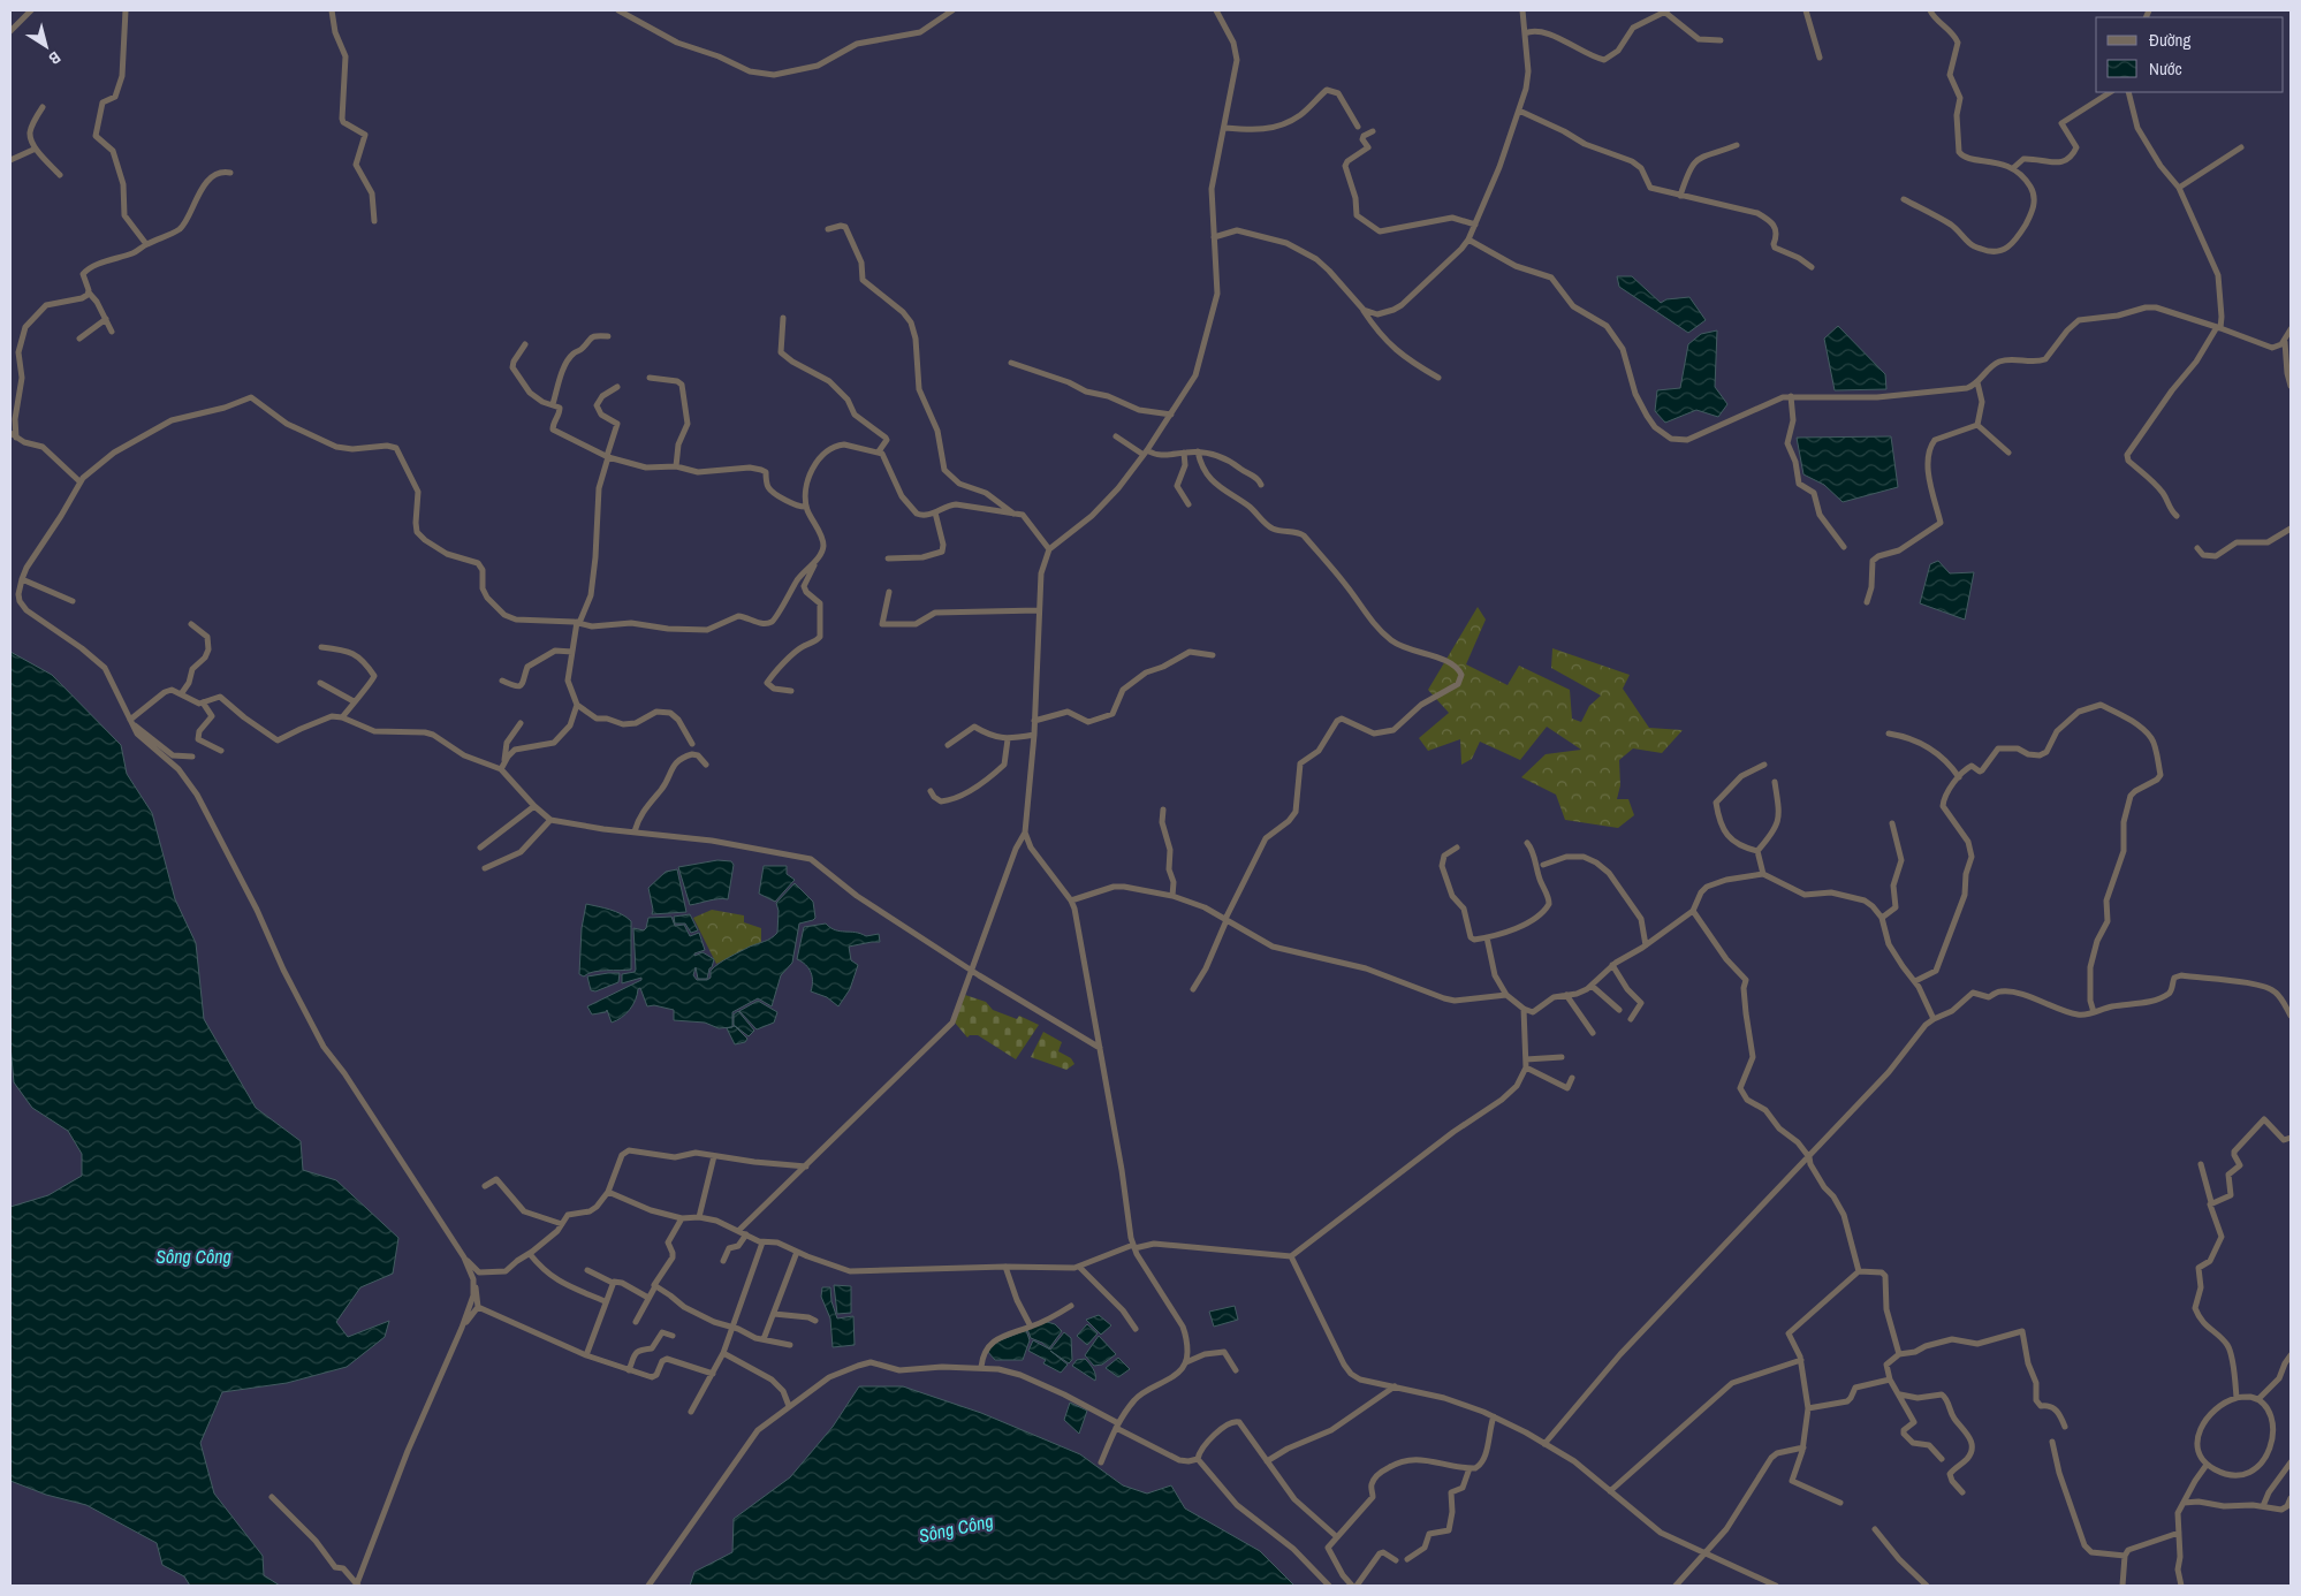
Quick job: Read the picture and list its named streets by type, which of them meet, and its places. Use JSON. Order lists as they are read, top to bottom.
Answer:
{
  "water": ["Sông Công"],
  "legend": ["Đường", "Nước"],
  "north": "bottom right"
}
